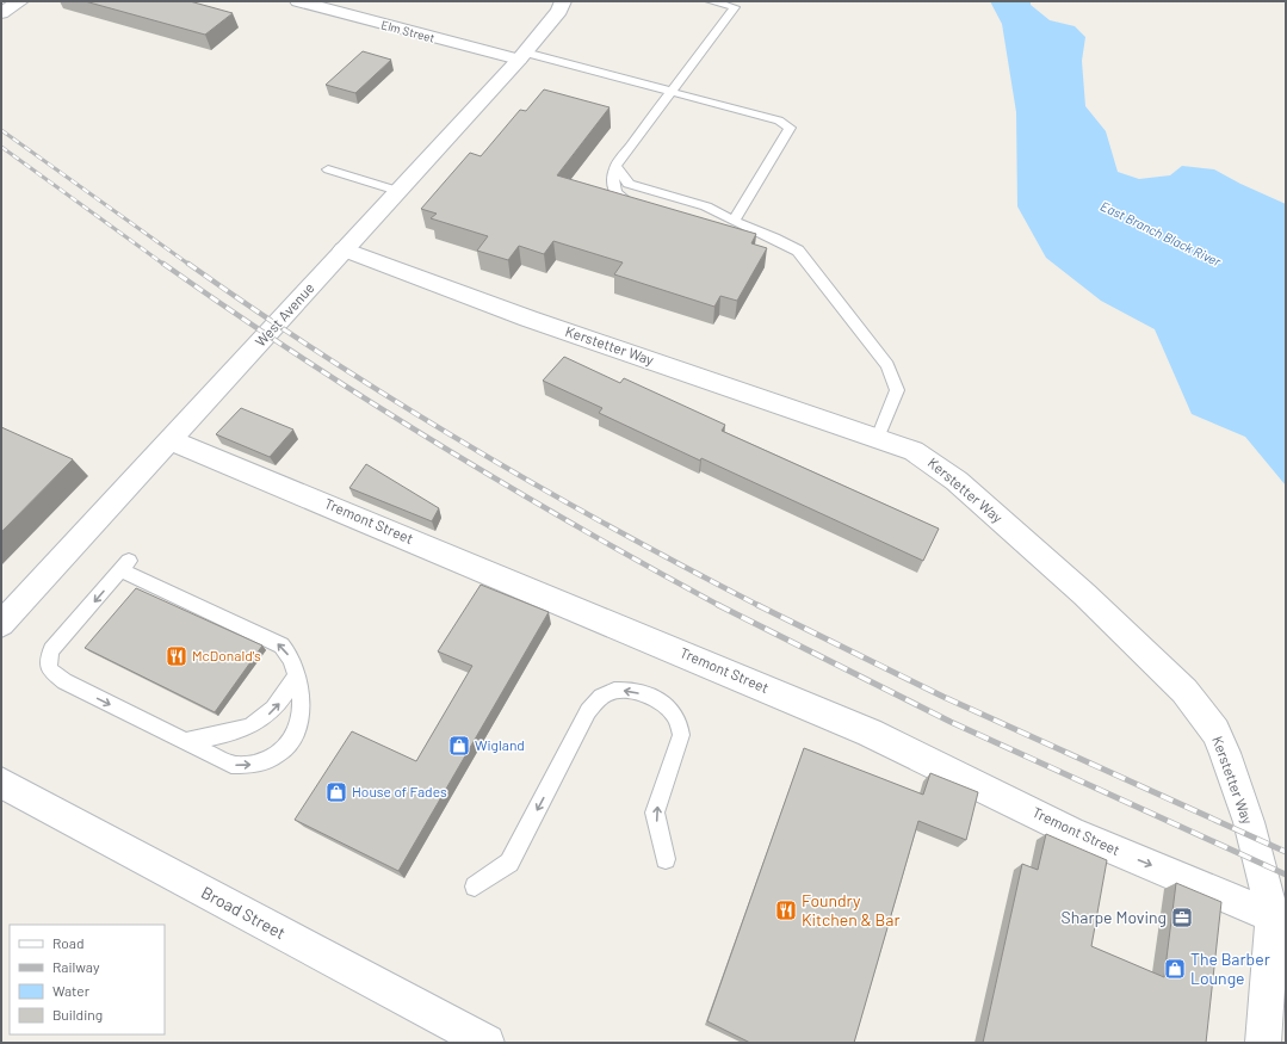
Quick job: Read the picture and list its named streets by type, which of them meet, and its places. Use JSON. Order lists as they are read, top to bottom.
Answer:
{
  "streets": {
    "street": [
      "Elm Street",
      "West Avenue",
      "Kerstetter Way",
      "Tremont Street",
      "Broad Street"
    ]
  },
  "crossings": [
    ["Elm Street", "West Avenue"],
    ["West Avenue", "Kerstetter Way"],
    ["West Avenue", "Tremont Street"],
    ["Kerstetter Way", "Tremont Street"]
  ],
  "one_way": ["Tremont Street"],
  "water": ["East Branch Black River"],
  "places": {
    "restaurant": ["McDonald's", "Foundry Kitchen & Bar"],
    "shop": ["Wigland", "House of Fades", "The Barber Lounge"],
    "office": ["Sharpe Moving"]
  },
  "legend": [
    "Road",
    "Railway",
    "Water",
    "Building"
  ]
}
